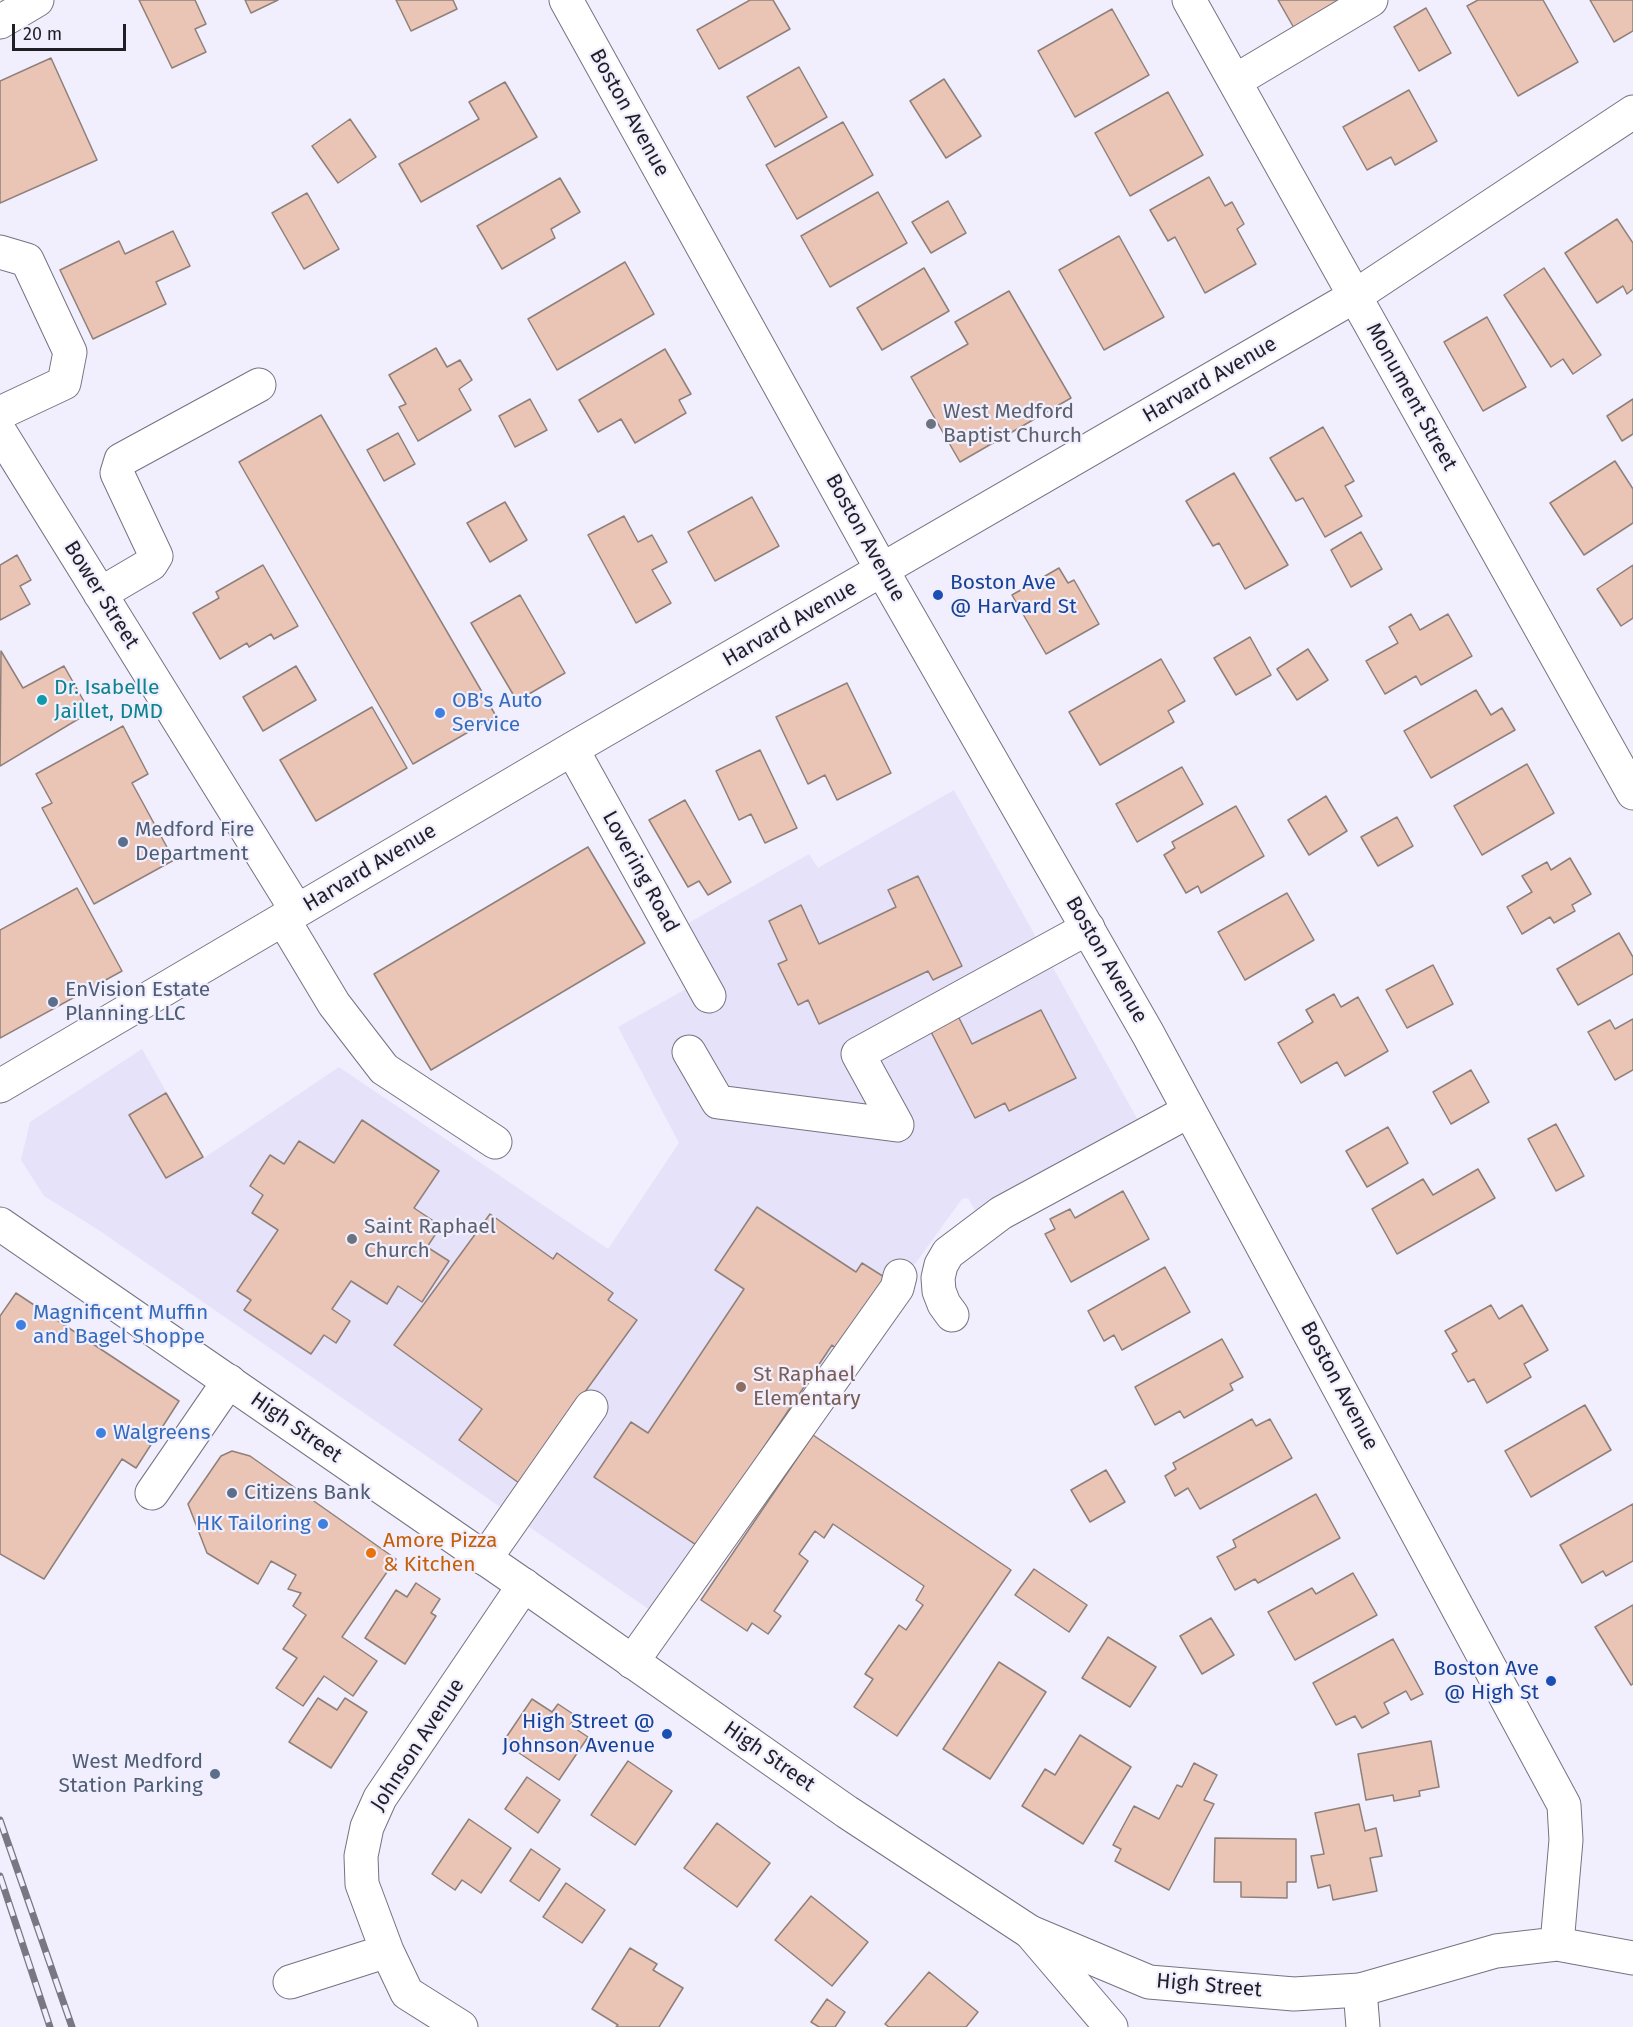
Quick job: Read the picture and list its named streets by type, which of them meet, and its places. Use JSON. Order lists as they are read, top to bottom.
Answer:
{
  "streets": {
    "street": [
      "Boston Avenue",
      "Harvard Avenue",
      "Monument Street",
      "Bower Street",
      "Lovering Road",
      "High Street",
      "Johnson Avenue"
    ]
  },
  "crossings": [
    ["Boston Avenue", "Harvard Avenue"],
    ["Boston Avenue", "High Street"],
    ["Harvard Avenue", "Monument Street"],
    ["Harvard Avenue", "Bower Street"],
    ["Harvard Avenue", "Lovering Road"],
    ["High Street", "Johnson Avenue"]
  ],
  "places": [
    "West Medford Baptist Church",
    "Boston Ave @ Harvard St",
    "Dr. Isabelle Jaillet, DMD",
    "OB's Auto Service",
    "Medford Fire Department",
    "EnVision Estate Planning LLC",
    "Saint Raphael Church",
    "Magnificent Muffin and Bagel Shoppe",
    "St Raphael Elementary",
    "Walgreens",
    "Citizens Bank",
    "HK Tailoring",
    "Amore Pizza & Kitchen",
    "Boston Ave @ High St",
    "High Street @ Johnson Avenue",
    "West Medford Station Parking"
  ],
  "scale_bar": "20 m"
}
